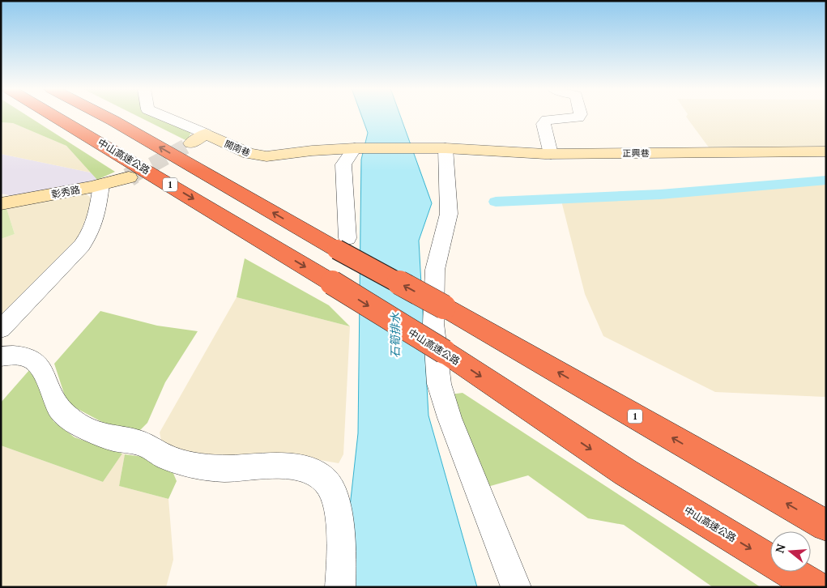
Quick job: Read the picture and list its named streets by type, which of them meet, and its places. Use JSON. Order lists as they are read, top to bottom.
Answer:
{
  "streets": {
    "highway": ["中山高速公路", "1"],
    "street": ["開南巷", "正興巷", "彰秀路"]
  },
  "crossings": [
    ["開南巷", "正興巷"]
  ],
  "water": ["石筍排水"],
  "north": "left"
}
